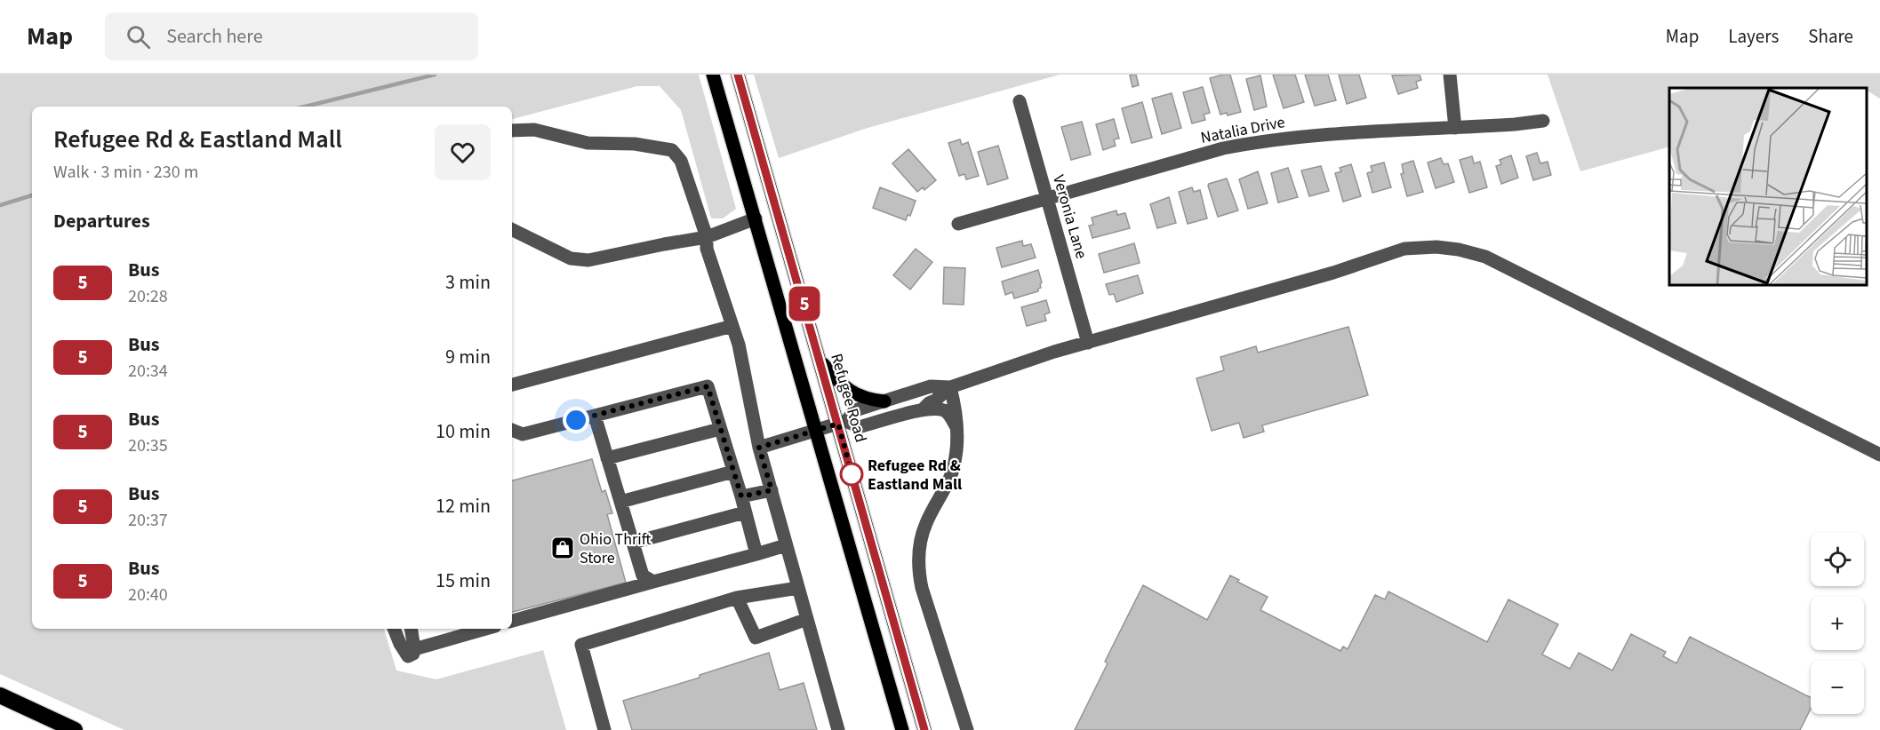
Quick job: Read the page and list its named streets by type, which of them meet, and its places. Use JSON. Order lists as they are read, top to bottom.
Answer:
{
  "streets": {
    "main road": ["Refugee Road"],
    "street": ["Natalia Drive", "Veronia Lane"]
  },
  "crossings": [
    ["Natalia Drive", "Veronia Lane"]
  ],
  "places": {
    "other": ["Refugee Rd & Eastland Mall"],
    "shop": ["Ohio Thrift Store"]
  },
  "lines": ["bus line 5"],
  "page": {
    "header": "Map",
    "search": "Search here",
    "nav": ["Map", "Layers", "Share"],
    "on_map": "5",
    "heading": [
      ["Refugee Rd & Eastland Mall", "Walk · 3 min · 230 m"],
      "Departures"
    ],
    "list": [
      {
        "mark": "5",
        "name": "Bus",
        "note": "20:28",
        "value": "3 min"
      },
      {
        "mark": "5",
        "name": "Bus",
        "note": "20:34",
        "value": "9 min"
      },
      {
        "mark": "5",
        "name": "Bus",
        "note": "20:35",
        "value": "10 min"
      },
      {
        "mark": "5",
        "name": "Bus",
        "note": "20:37",
        "value": "12 min"
      },
      {
        "mark": "5",
        "name": "Bus",
        "note": "20:40",
        "value": "15 min"
      }
    ],
    "map_buttons": ["+", "−"]
  }
}
